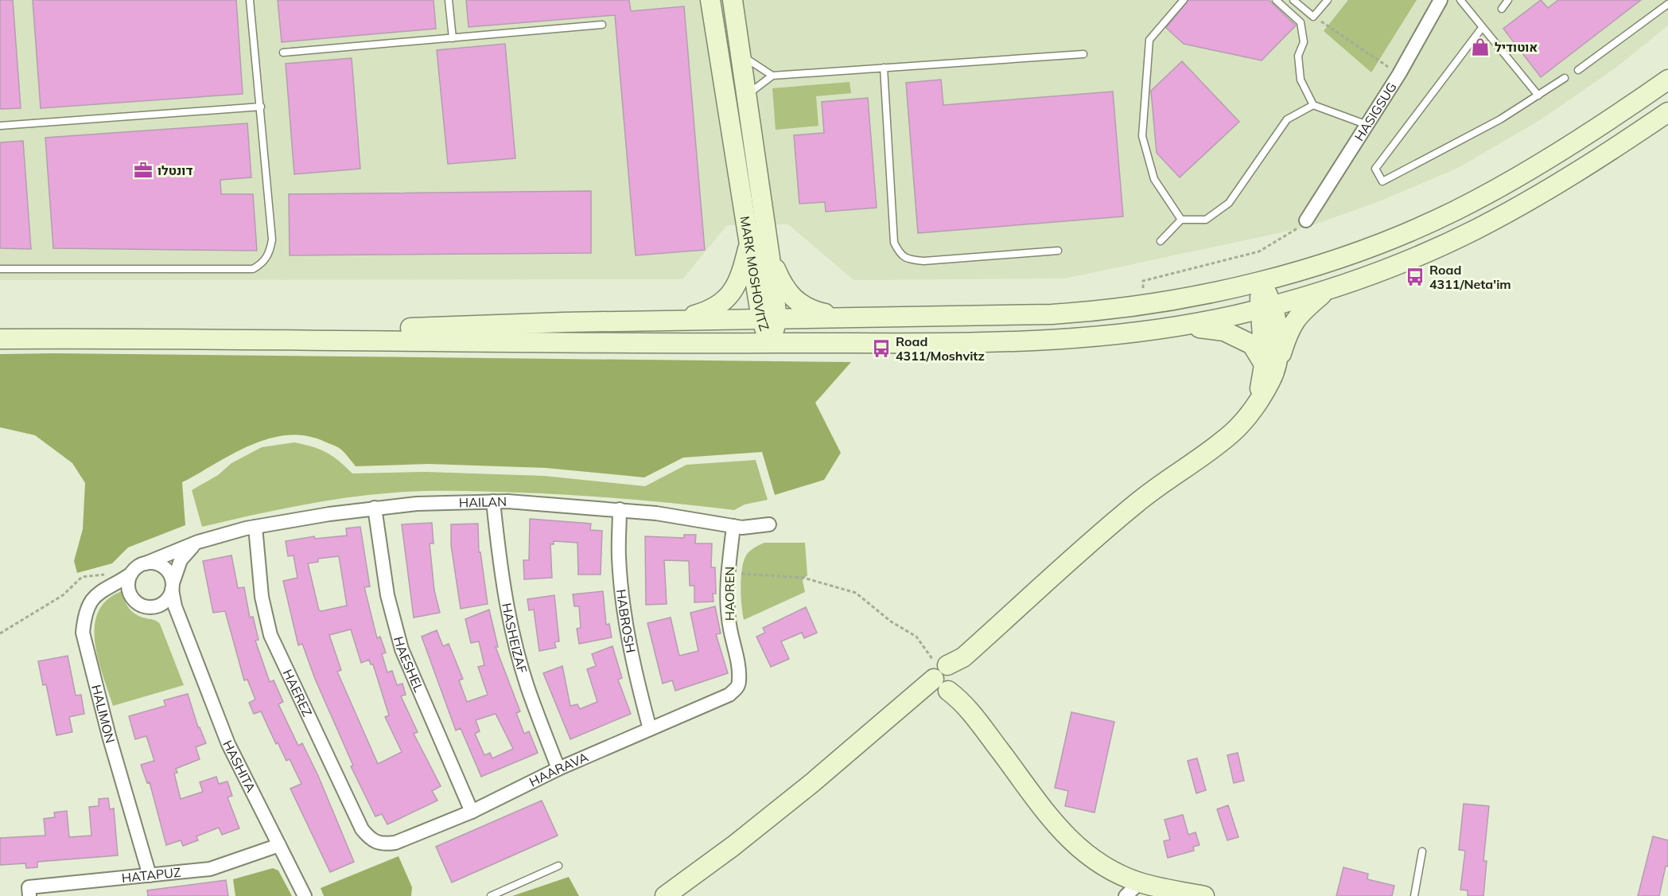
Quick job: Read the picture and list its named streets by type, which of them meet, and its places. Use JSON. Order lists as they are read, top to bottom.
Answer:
{
  "streets": {
    "main road": ["MARK MOSHOVITZ"],
    "street": [
      "HASIGSUG",
      "HAILAN",
      "HAOREN",
      "HABROSH",
      "HASHEIZAF",
      "HAESHEL",
      "HAEREZ",
      "HALIMON",
      "HASHITA",
      "HAARAVA",
      "HATAPUZ"
    ]
  },
  "crossings": [
    ["HAILAN", "HAOREN"],
    ["HAILAN", "HABROSH"],
    ["HAILAN", "HASHEIZAF"],
    ["HAILAN", "HAESHEL"],
    ["HAILAN", "HAEREZ"],
    ["HAILAN", "HALIMON"],
    ["HAILAN", "HASHITA"],
    ["HAOREN", "HAARAVA"],
    ["HABROSH", "HAARAVA"],
    ["HASHEIZAF", "HAARAVA"],
    ["HAESHEL", "HAARAVA"],
    ["HAEREZ", "HAARAVA"],
    ["HALIMON", "HASHITA"],
    ["HALIMON", "HATAPUZ"],
    ["HASHITA", "HATAPUZ"]
  ],
  "places": {
    "shop": ["אוטודיל"],
    "office": ["דונטלו"],
    "bus stop": ["Road 4311/Neta'im", "Road 4311/Moshvitz"]
  }
}
